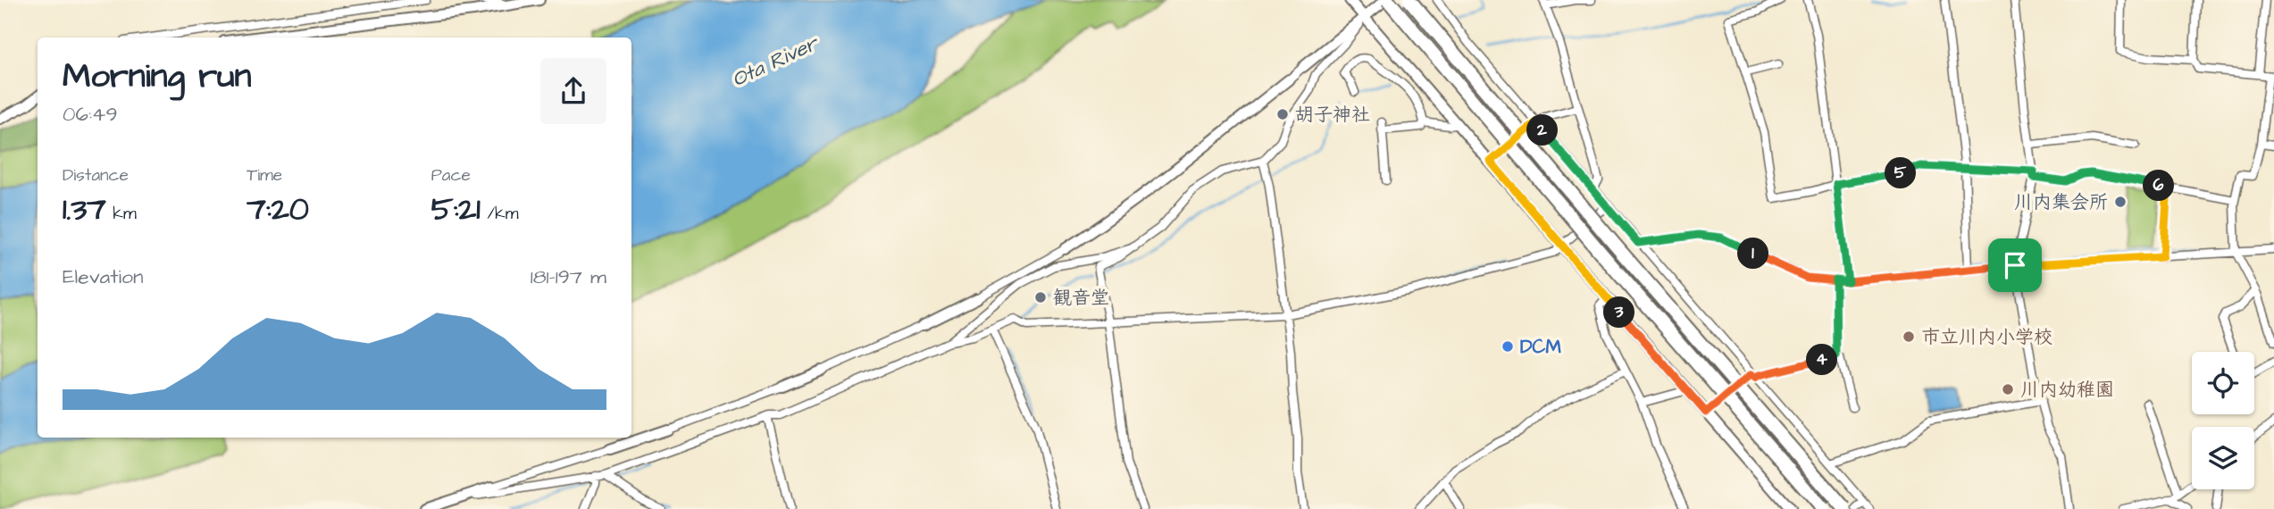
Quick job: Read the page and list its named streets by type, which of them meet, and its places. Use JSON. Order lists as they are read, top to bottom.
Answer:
{
  "water": ["Ota River"],
  "places": [
    "胡子神社",
    "川内集会所",
    "観音堂",
    "市立川内小学校",
    "DCM",
    "川内幼稚園"
  ],
  "page": {
    "heading": ["Morning run", "06:49"],
    "pins": [
      "2",
      "5",
      "6",
      "1",
      "3",
      "4"
    ],
    "stats": [
      ["Distance", "1.37 km"],
      ["Time", "7:20"],
      ["Pace", "5:21 /km"]
    ],
    "chart": ["Elevation", "181–197 m"]
  }
}
